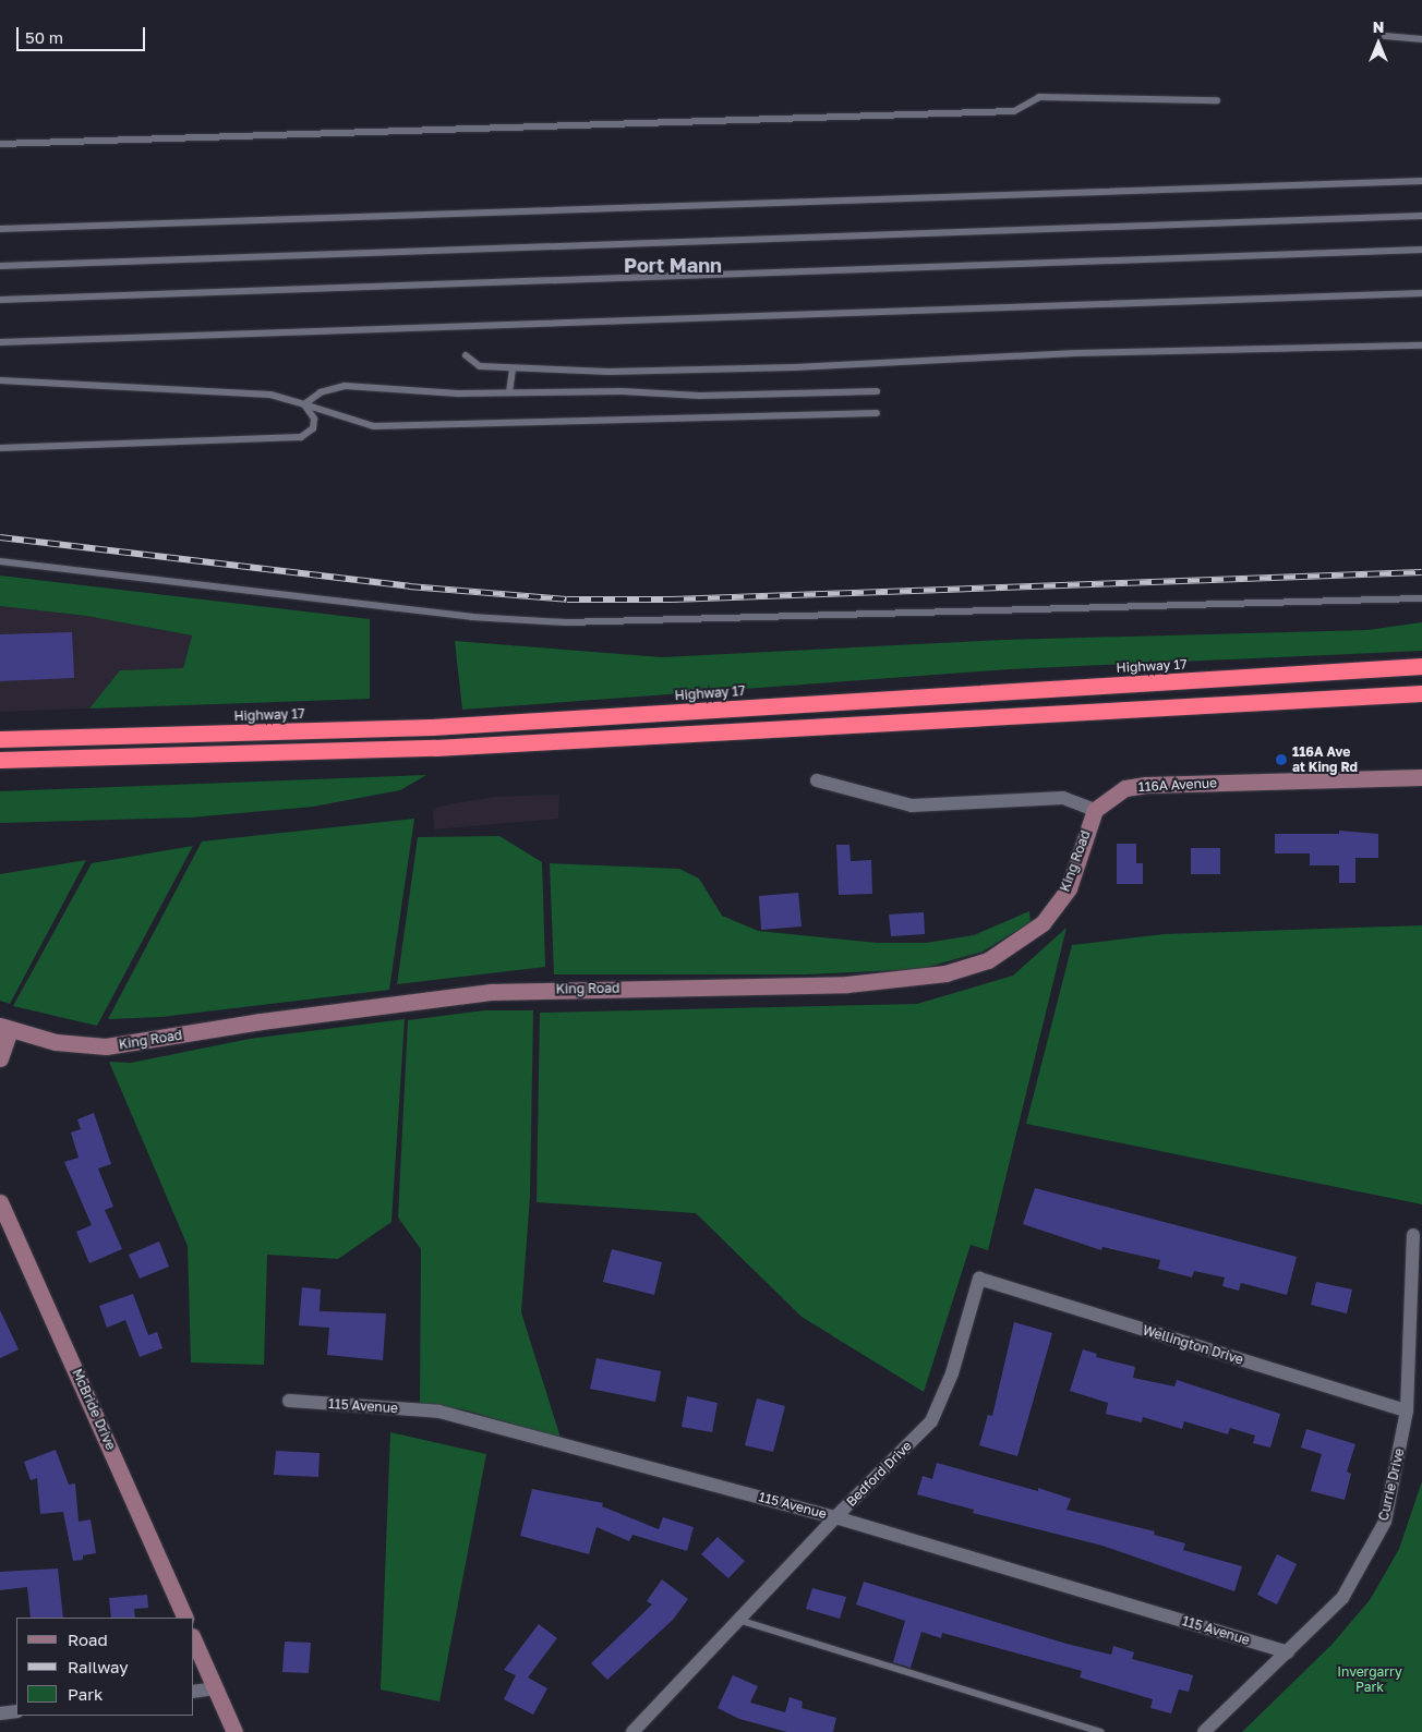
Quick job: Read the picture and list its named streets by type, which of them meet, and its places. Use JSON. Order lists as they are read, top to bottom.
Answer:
{
  "streets": {
    "highway": ["Highway 17"],
    "street": [
      "116A Avenue",
      "King Road",
      "Wellington Drive",
      "115 Avenue",
      "McBride Drive",
      "Bedford Drive",
      "Currie Drive"
    ]
  },
  "crossings": [
    ["116A Avenue", "King Road"],
    ["Wellington Drive", "Bedford Drive"],
    ["Wellington Drive", "Currie Drive"],
    ["115 Avenue", "Bedford Drive"],
    ["115 Avenue", "Currie Drive"]
  ],
  "districts": ["Port Mann"],
  "parks": ["Invergarry Park"],
  "places": ["116A Ave at King Rd"],
  "legend": ["Road", "Railway", "Park"],
  "scale_bar": "50 m",
  "north": "top"
}
